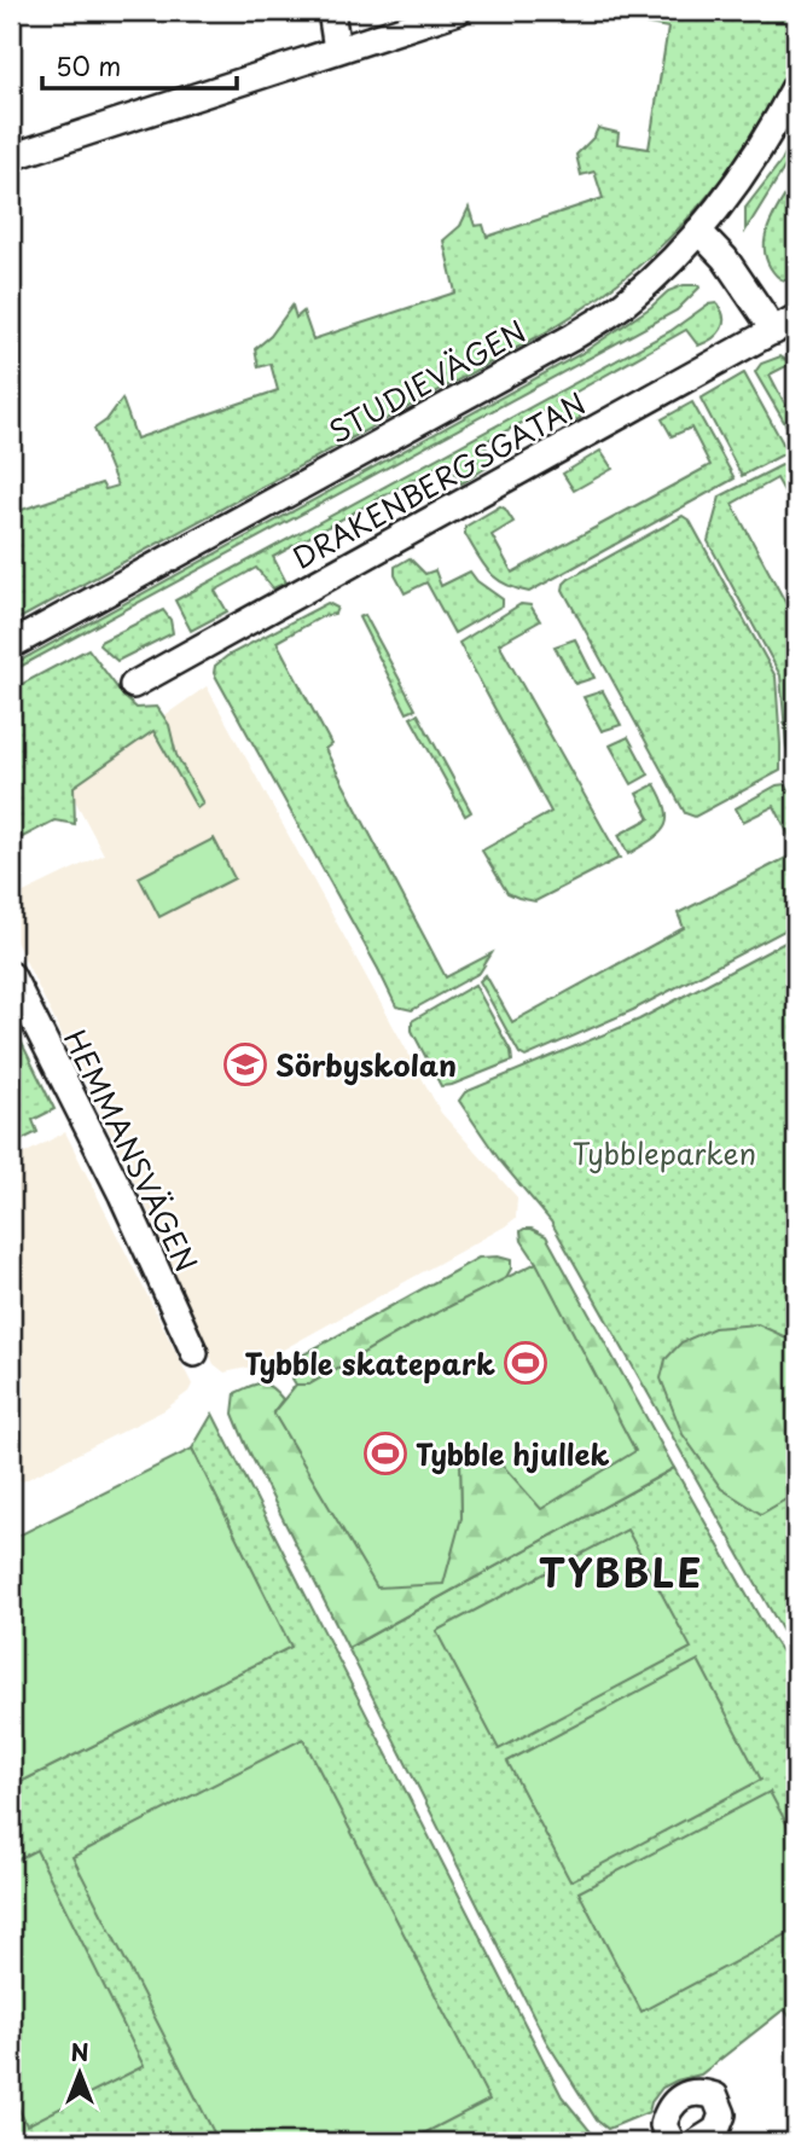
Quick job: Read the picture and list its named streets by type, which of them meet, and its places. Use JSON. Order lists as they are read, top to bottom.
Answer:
{
  "streets": {
    "street": ["STUDIEVÄGEN", "DRAKENBERGSGATAN", "HEMMANSVÄGEN"]
  },
  "crossings": [
    ["STUDIEVÄGEN", "DRAKENBERGSGATAN"]
  ],
  "districts": ["TYBBLE"],
  "parks": ["Tybbleparken"],
  "places": {
    "school or university": ["Sörbyskolan"],
    "sports": ["Tybble skatepark", "Tybble hjullek"]
  },
  "scale_bar": "50 m",
  "north": "top"
}
